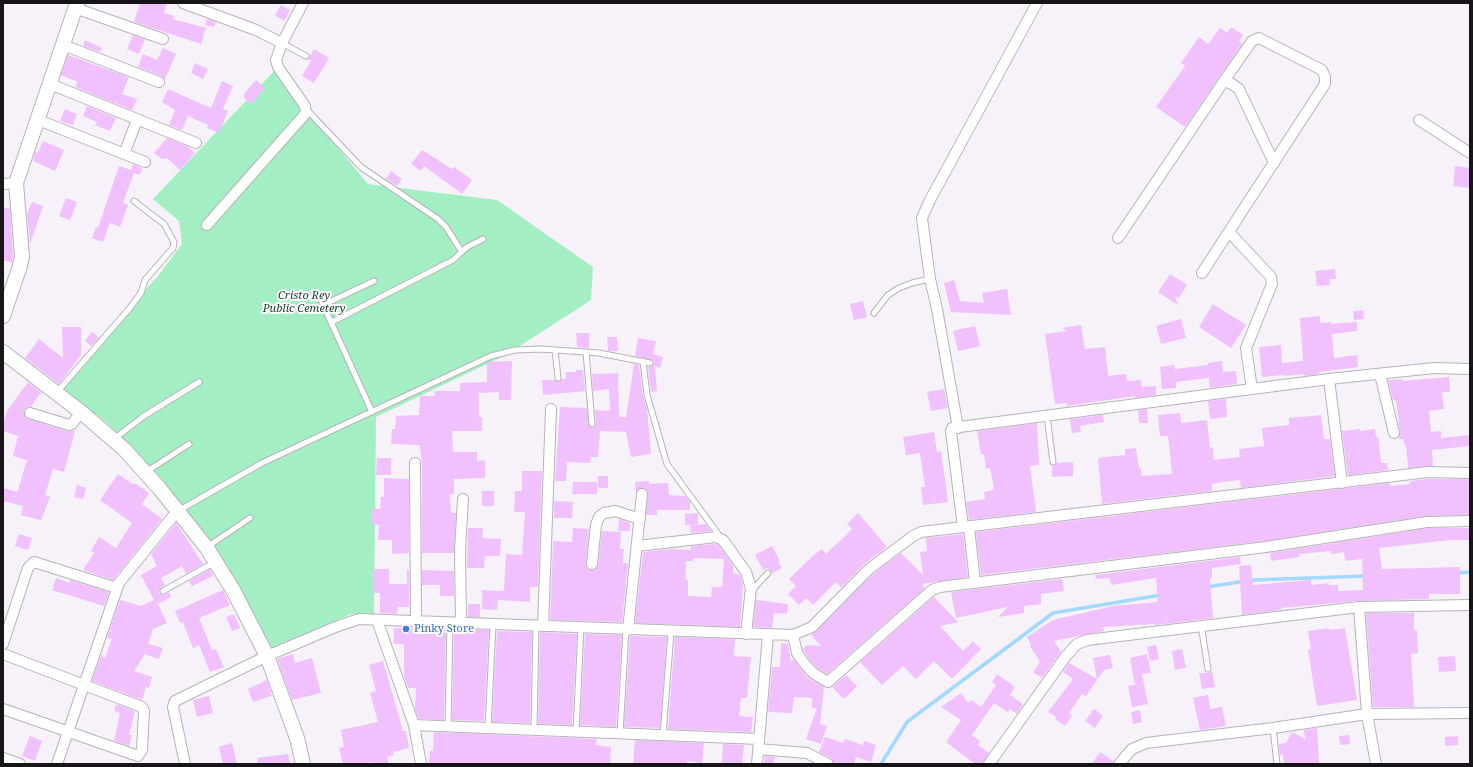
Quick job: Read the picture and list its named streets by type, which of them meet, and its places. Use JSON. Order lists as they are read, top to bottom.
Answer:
{
  "parks": ["Cristo Rey Public Cemetery"],
  "places": ["Pinky Store"]
}
